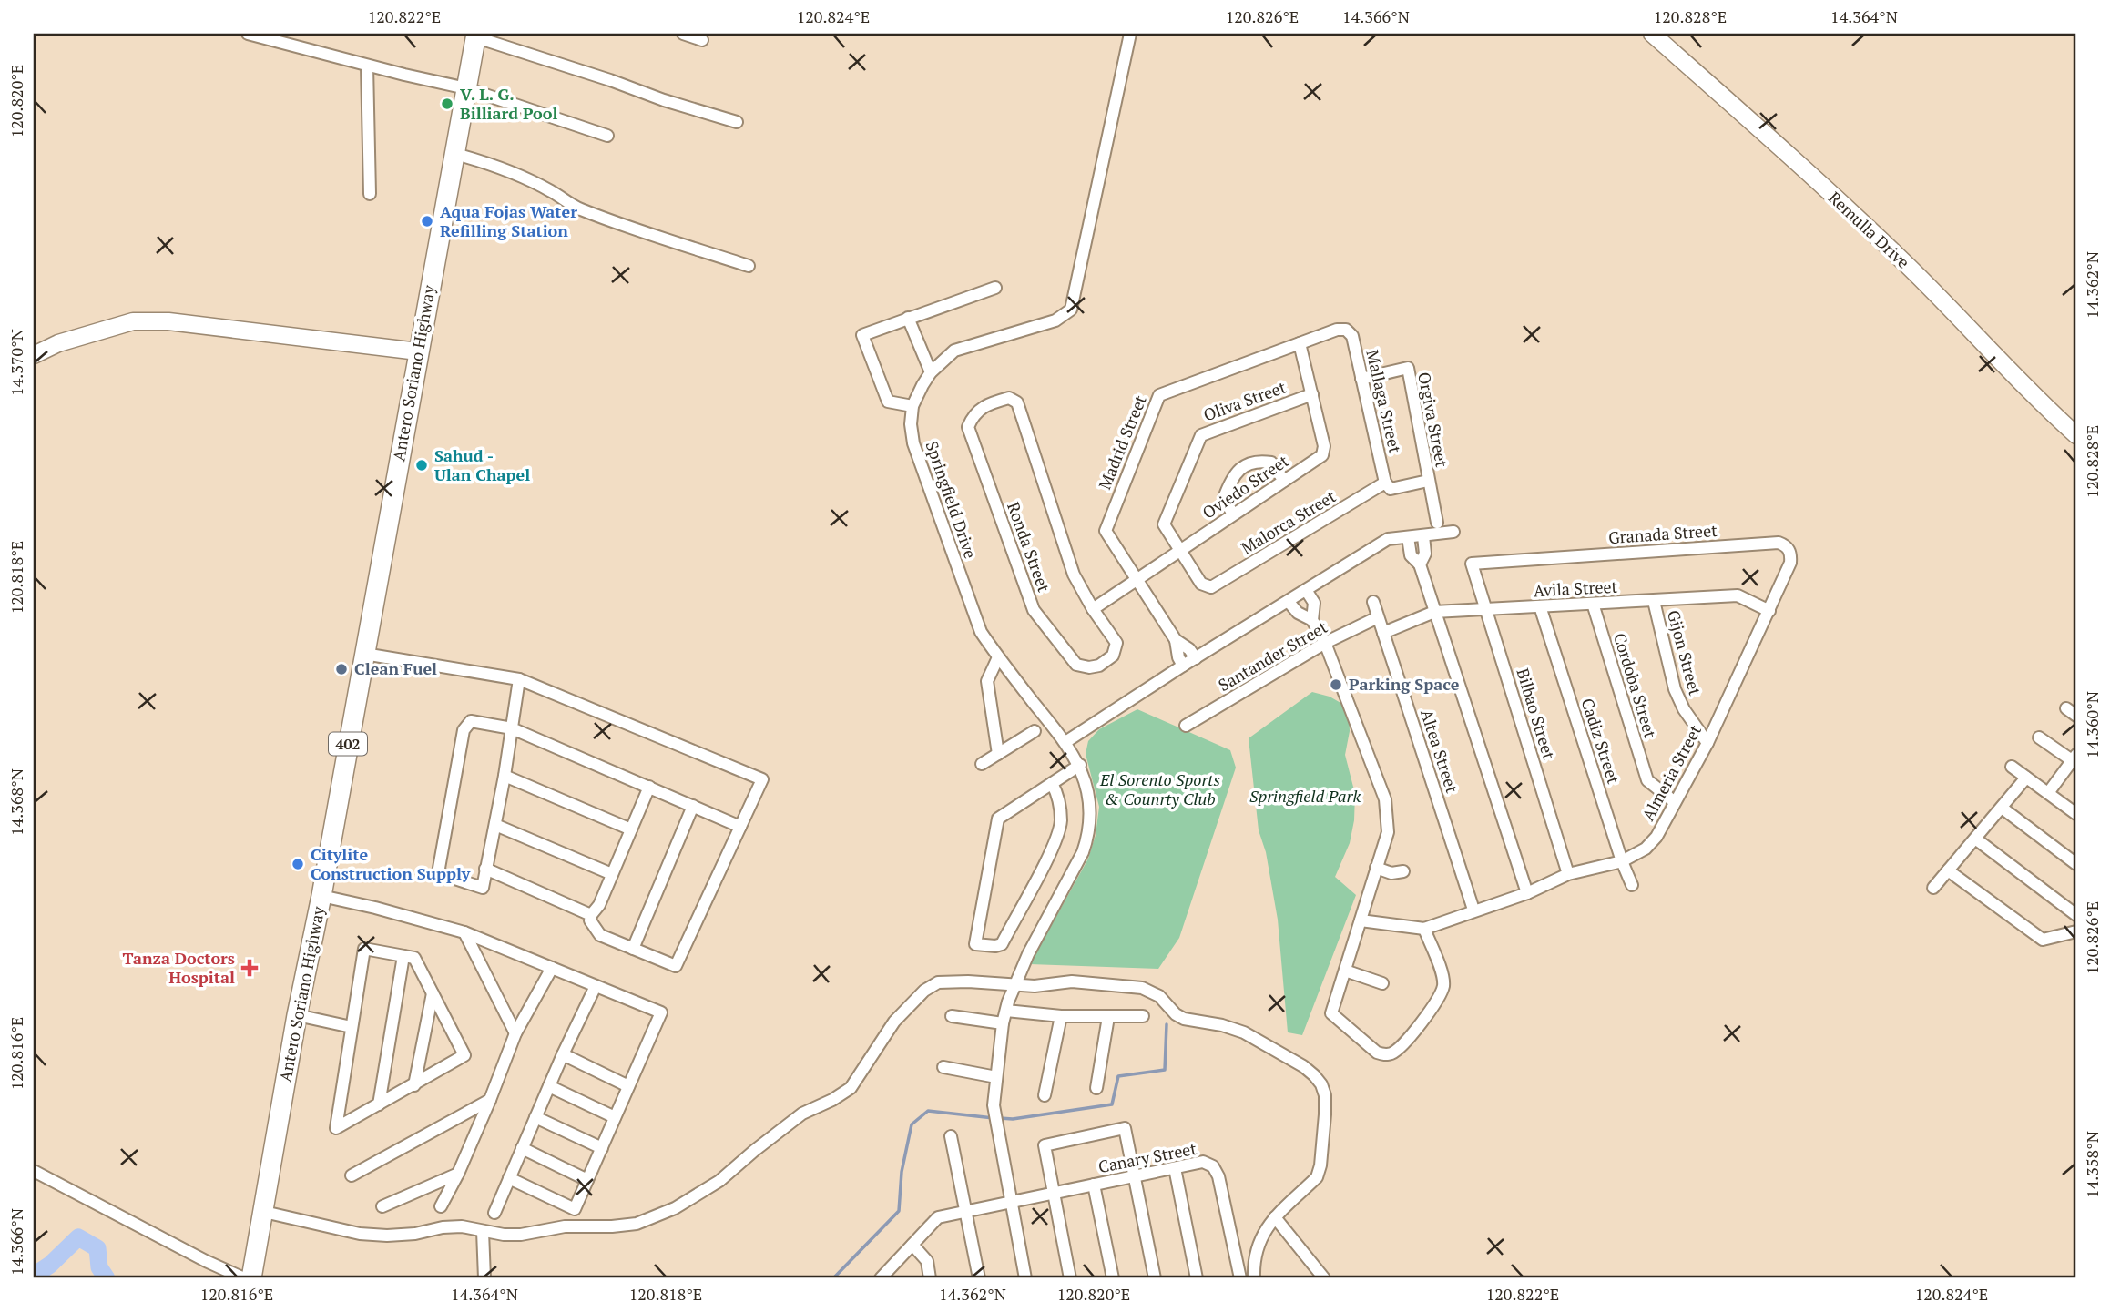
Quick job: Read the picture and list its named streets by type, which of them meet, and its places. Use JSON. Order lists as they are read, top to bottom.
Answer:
{
  "streets": {
    "main road": ["Remulla Drive", "Antero Soriano Highway", "402"],
    "street": [
      "Oliva Street",
      "Mallaga Street",
      "Orgiva Street",
      "Madrid Street",
      "Oviedo Street",
      "Springfield Drive",
      "Malorca Street",
      "Granada Street",
      "Ronda Street",
      "Avila Street",
      "Gijon Street",
      "Santander Street",
      "Cordoba Street",
      "Bilbao Street",
      "Cadiz Street",
      "Altea Street",
      "Almeria Street",
      "Canary Street"
    ]
  },
  "crossings": [
    ["Oliva Street", "Oviedo Street"],
    ["Oliva Street", "Malorca Street"],
    ["Mallaga Street", "Orgiva Street"],
    ["Mallaga Street", "Madrid Street"],
    ["Mallaga Street", "Malorca Street"],
    ["Madrid Street", "Oviedo Street"],
    ["Oviedo Street", "Malorca Street"],
    ["Oviedo Street", "Ronda Street"],
    ["Springfield Drive", "Canary Street"],
    ["Granada Street", "Avila Street"],
    ["Granada Street", "Bilbao Street"],
    ["Granada Street", "Almeria Street"],
    ["Avila Street", "Gijon Street"],
    ["Avila Street", "Cordoba Street"],
    ["Avila Street", "Bilbao Street"],
    ["Avila Street", "Cadiz Street"],
    ["Avila Street", "Altea Street"],
    ["Avila Street", "Almeria Street"],
    ["Gijon Street", "Almeria Street"],
    ["Santander Street", "Altea Street"],
    ["Cordoba Street", "Almeria Street"],
    ["Bilbao Street", "Almeria Street"],
    ["Cadiz Street", "Almeria Street"],
    ["Altea Street", "Almeria Street"]
  ],
  "parks": ["El Sorento Sports & Counrty Club", "Springfield Park"],
  "places": {
    "other": [
      "V. L. G. Billiard Pool",
      "Aqua Fojas Water Refilling Station",
      "Sahud - Ulan Chapel",
      "Clean Fuel",
      "Parking Space",
      "Citylite Construction Supply"
    ],
    "health": ["Tanza Doctors Hospital"]
  },
  "coordinates": [
    "120.822°E",
    "120.824°E",
    "120.826°E",
    "14.366°N",
    "120.828°E",
    "14.364°N",
    "120.820°E",
    "14.362°N",
    "14.370°N",
    "120.818°E",
    "14.360°N",
    "14.368°N",
    "120.816°E",
    "14.358°N"
  ]
}
